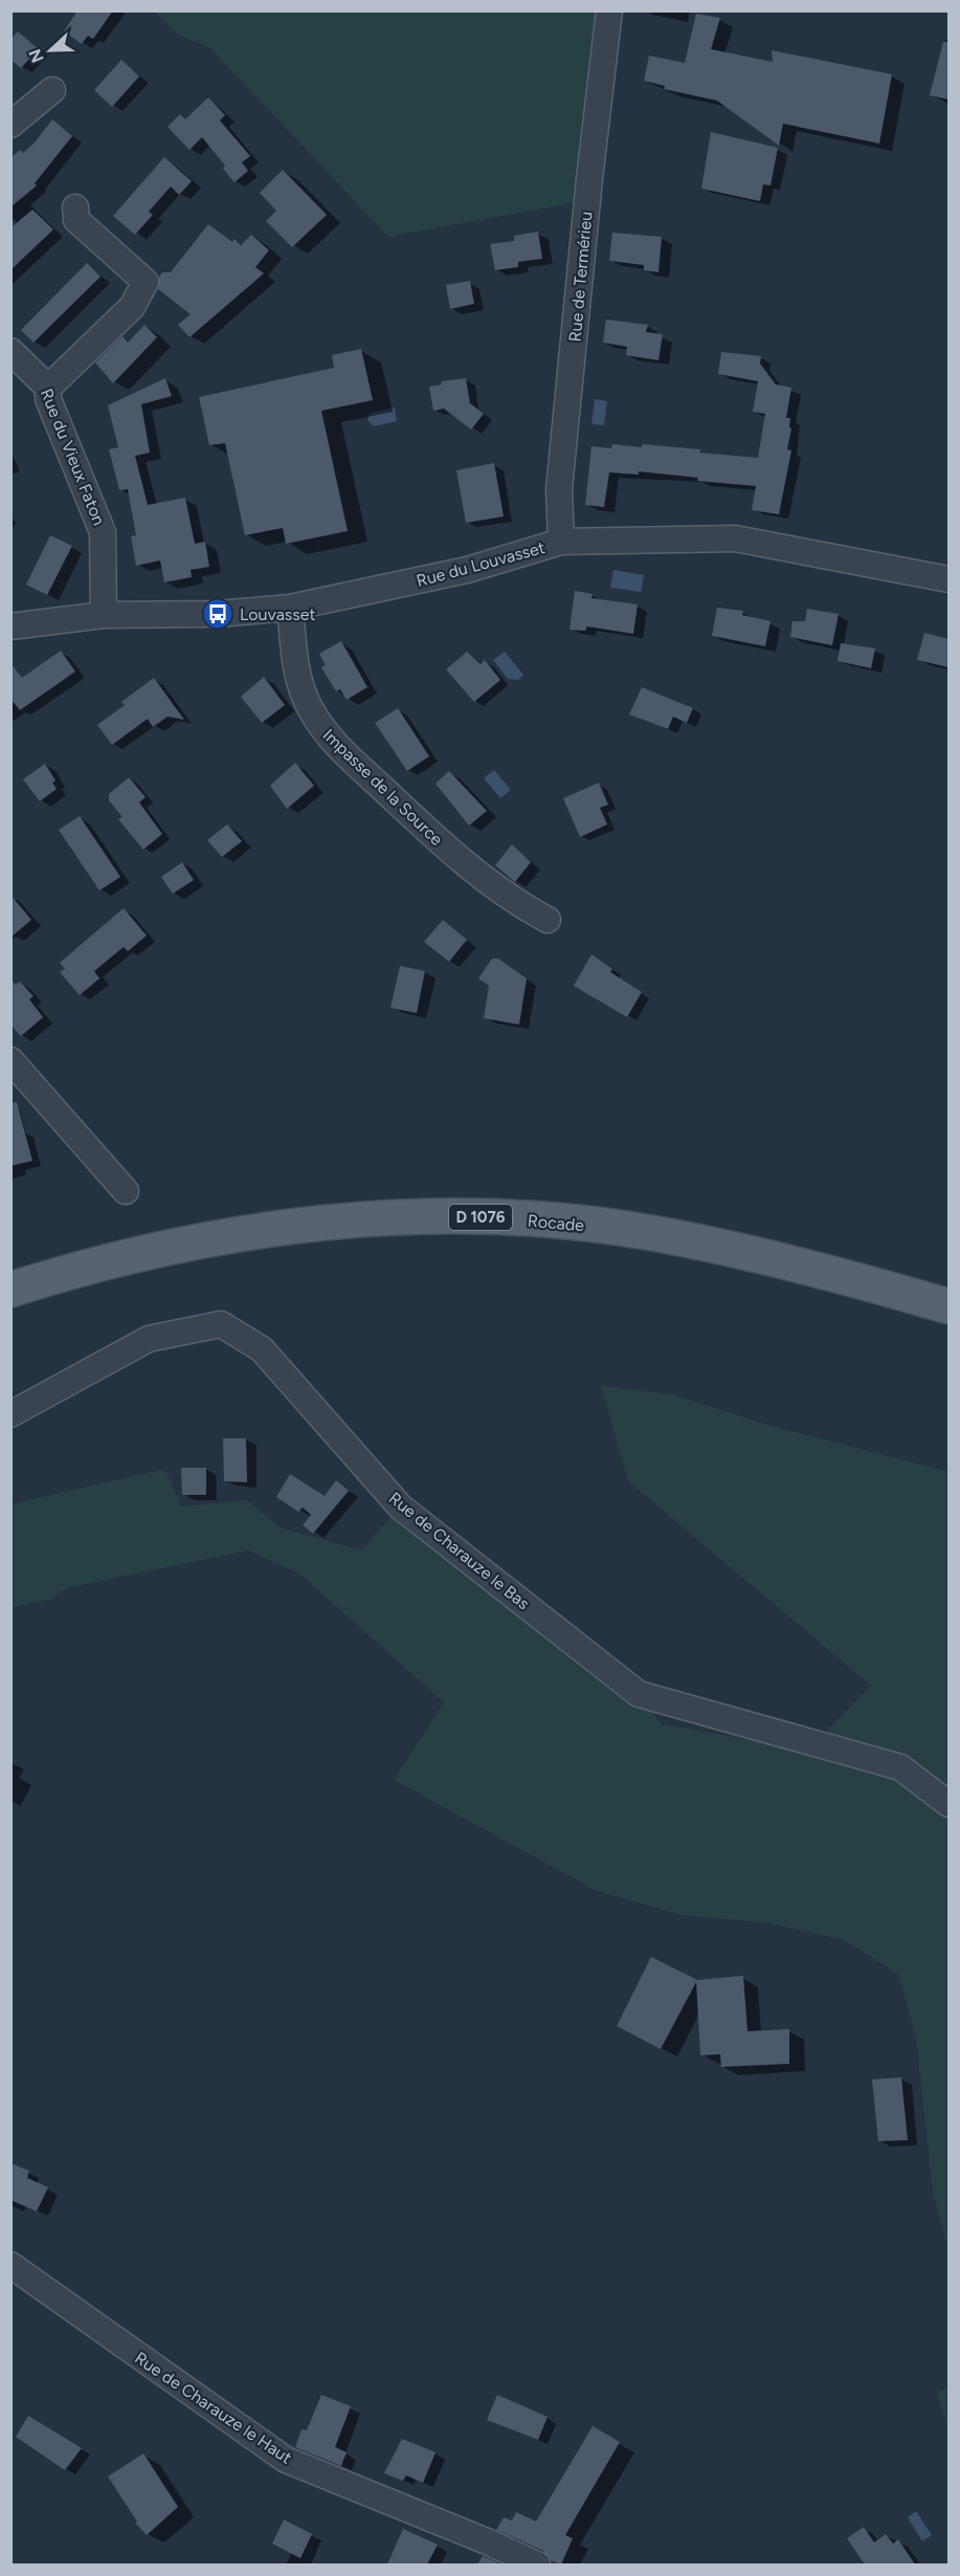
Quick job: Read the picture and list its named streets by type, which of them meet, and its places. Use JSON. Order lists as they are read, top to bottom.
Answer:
{
  "streets": {
    "main road": ["D 1076", "Rocade"],
    "street": [
      "Rue de Termérieu",
      "Rue du Vieux Faton",
      "Rue du Louvasset",
      "Impasse de la Source",
      "Rue de Charauze le Bas",
      "Rue de Charauze le Haut"
    ]
  },
  "crossings": [
    ["Rue de Termérieu", "Rue du Louvasset"],
    ["Rue du Vieux Faton", "Rue du Louvasset"],
    ["Rue du Louvasset", "Impasse de la Source"]
  ],
  "places": {
    "bus stop": ["Louvasset"]
  },
  "north": "left"
}
